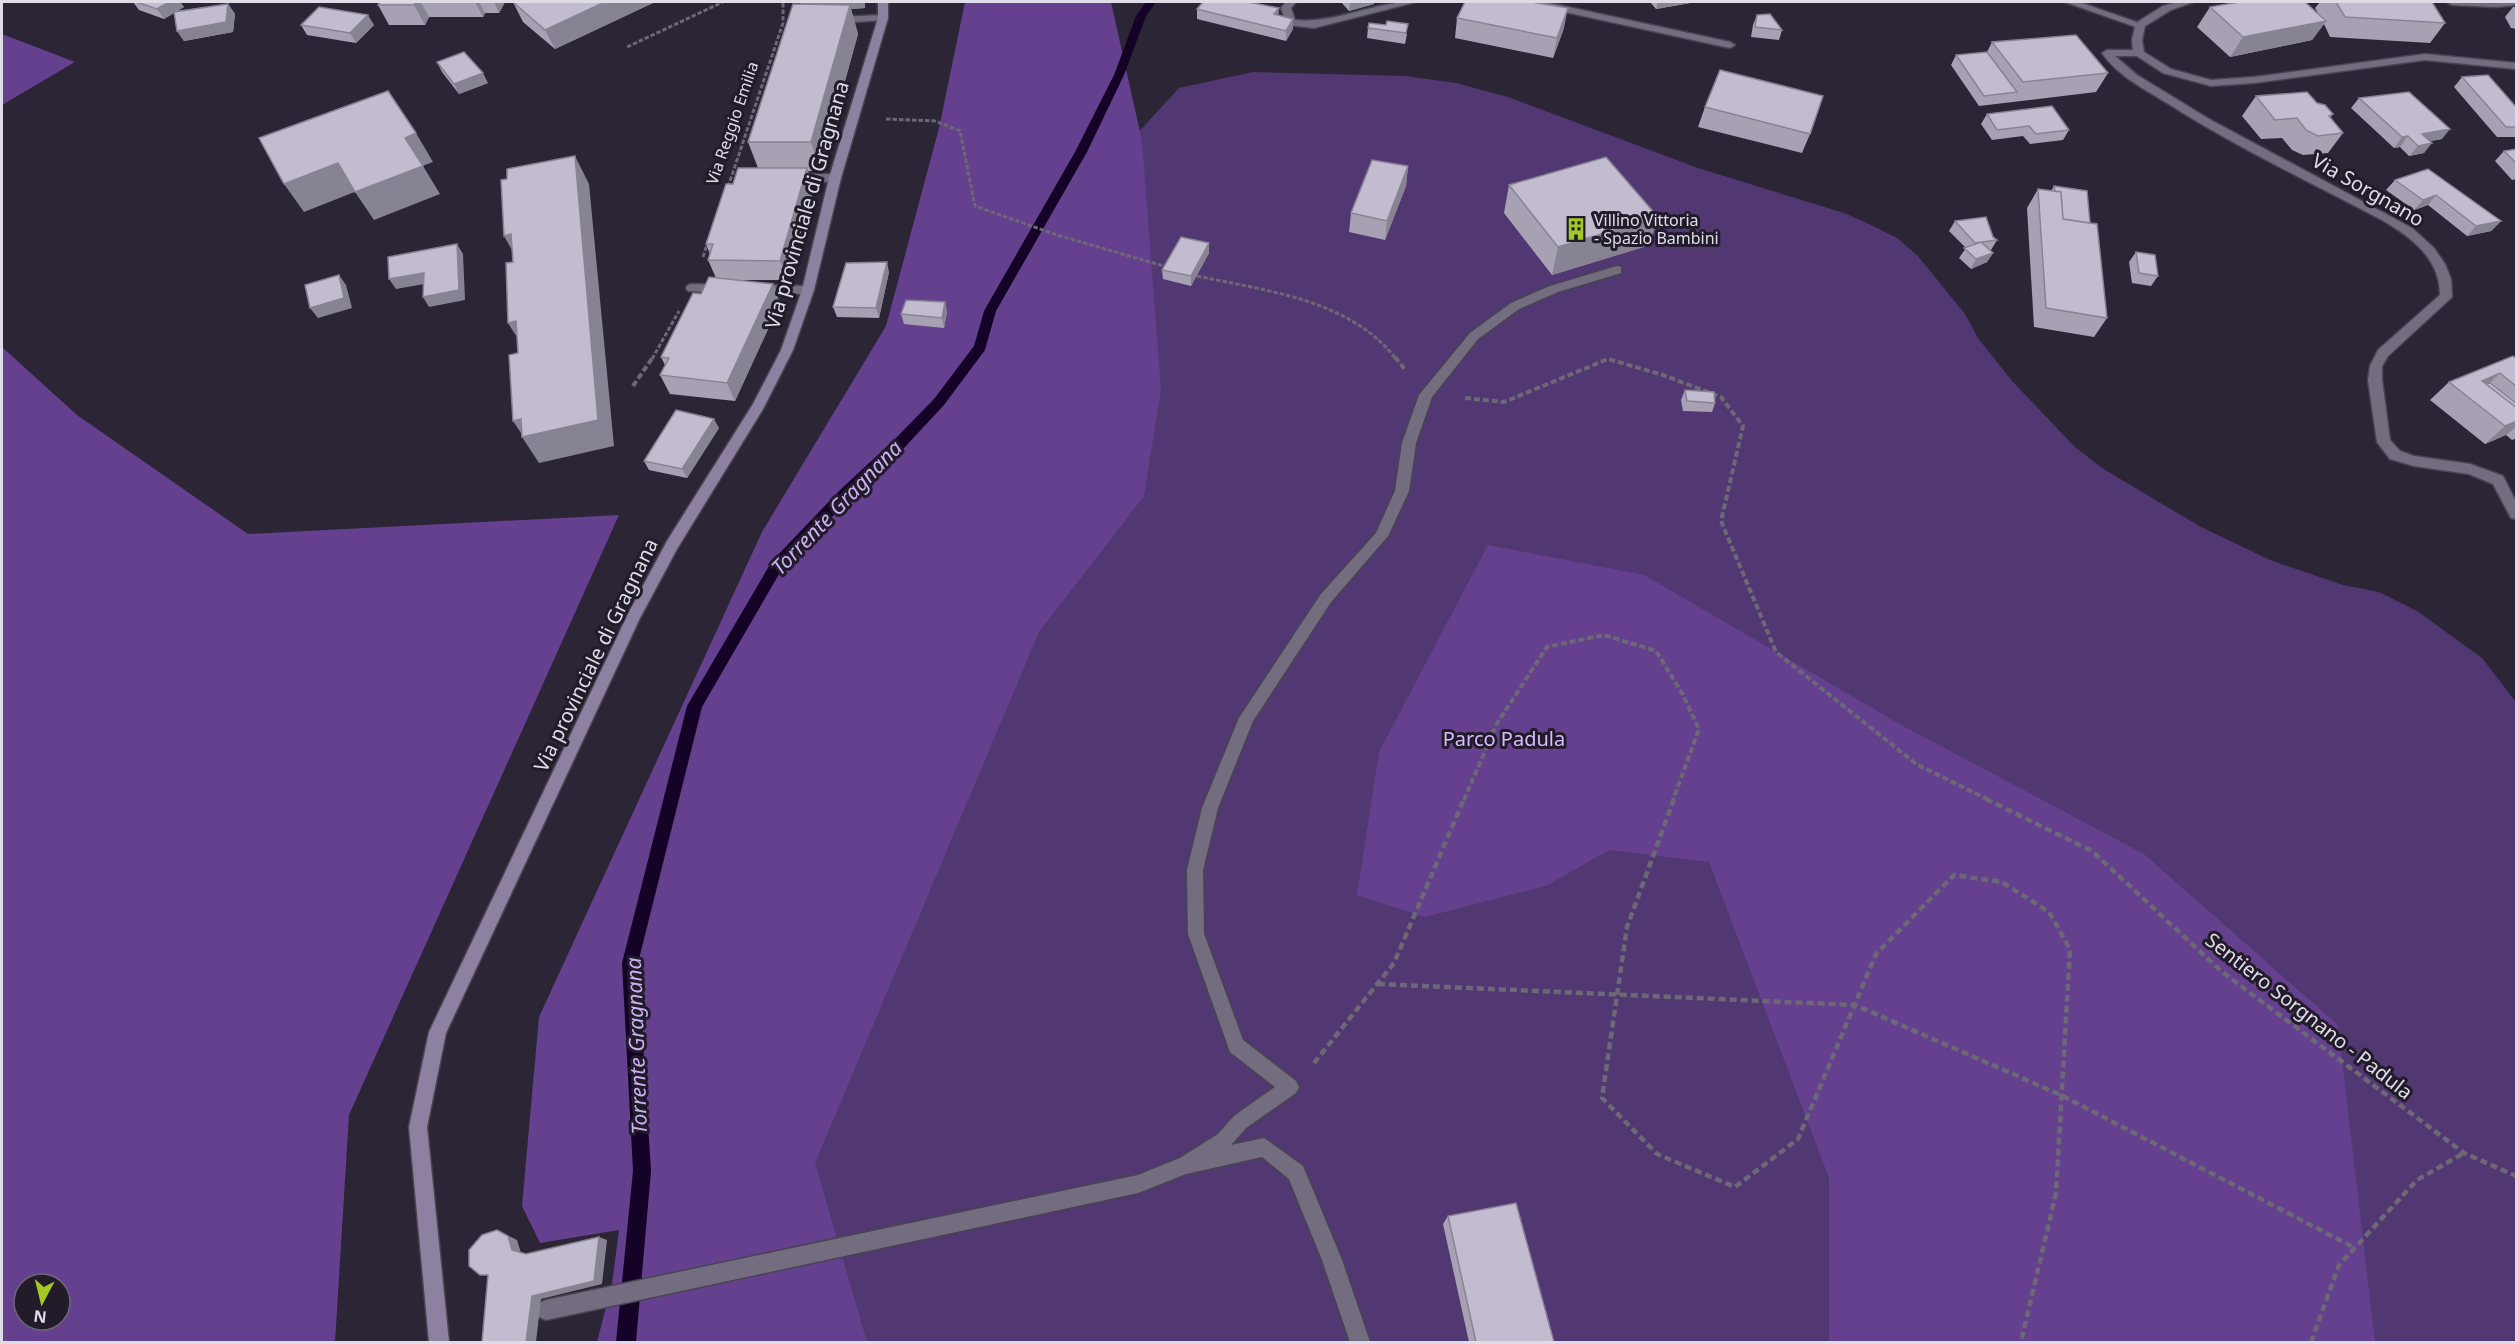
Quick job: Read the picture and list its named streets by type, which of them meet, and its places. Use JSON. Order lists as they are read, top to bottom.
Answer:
{
  "streets": {
    "main road": ["Via provinciale di Gragnana"],
    "street": ["Via Sorgnano"],
    "path": ["Via Reggio Emilia", "Sentiero Sorgnano - Padula"]
  },
  "water": ["Torrente Gragnana"],
  "parks": ["Parco Padula"],
  "places": {
    "building": ["Villino Vittoria - Spazio Bambini"]
  },
  "north": "bottom"
}
